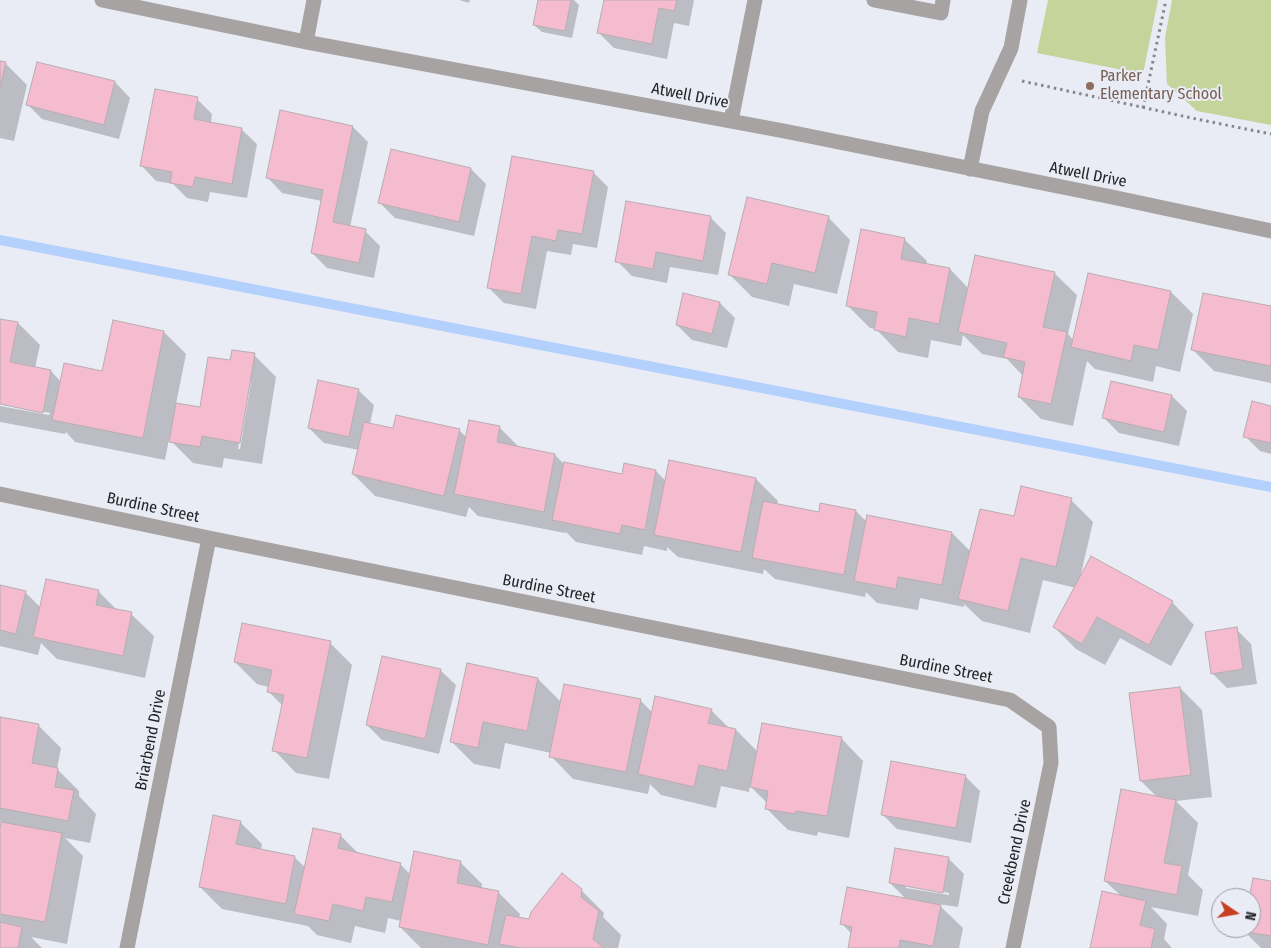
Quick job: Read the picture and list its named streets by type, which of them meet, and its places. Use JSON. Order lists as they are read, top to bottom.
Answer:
{
  "streets": {
    "street": [
      "Atwell Drive",
      "Burdine Street",
      "Briarbend Drive",
      "Creekbend Drive"
    ]
  },
  "crossings": [
    ["Burdine Street", "Briarbend Drive"],
    ["Burdine Street", "Creekbend Drive"]
  ],
  "places": ["Parker Elementary School"],
  "north": "right"
}
